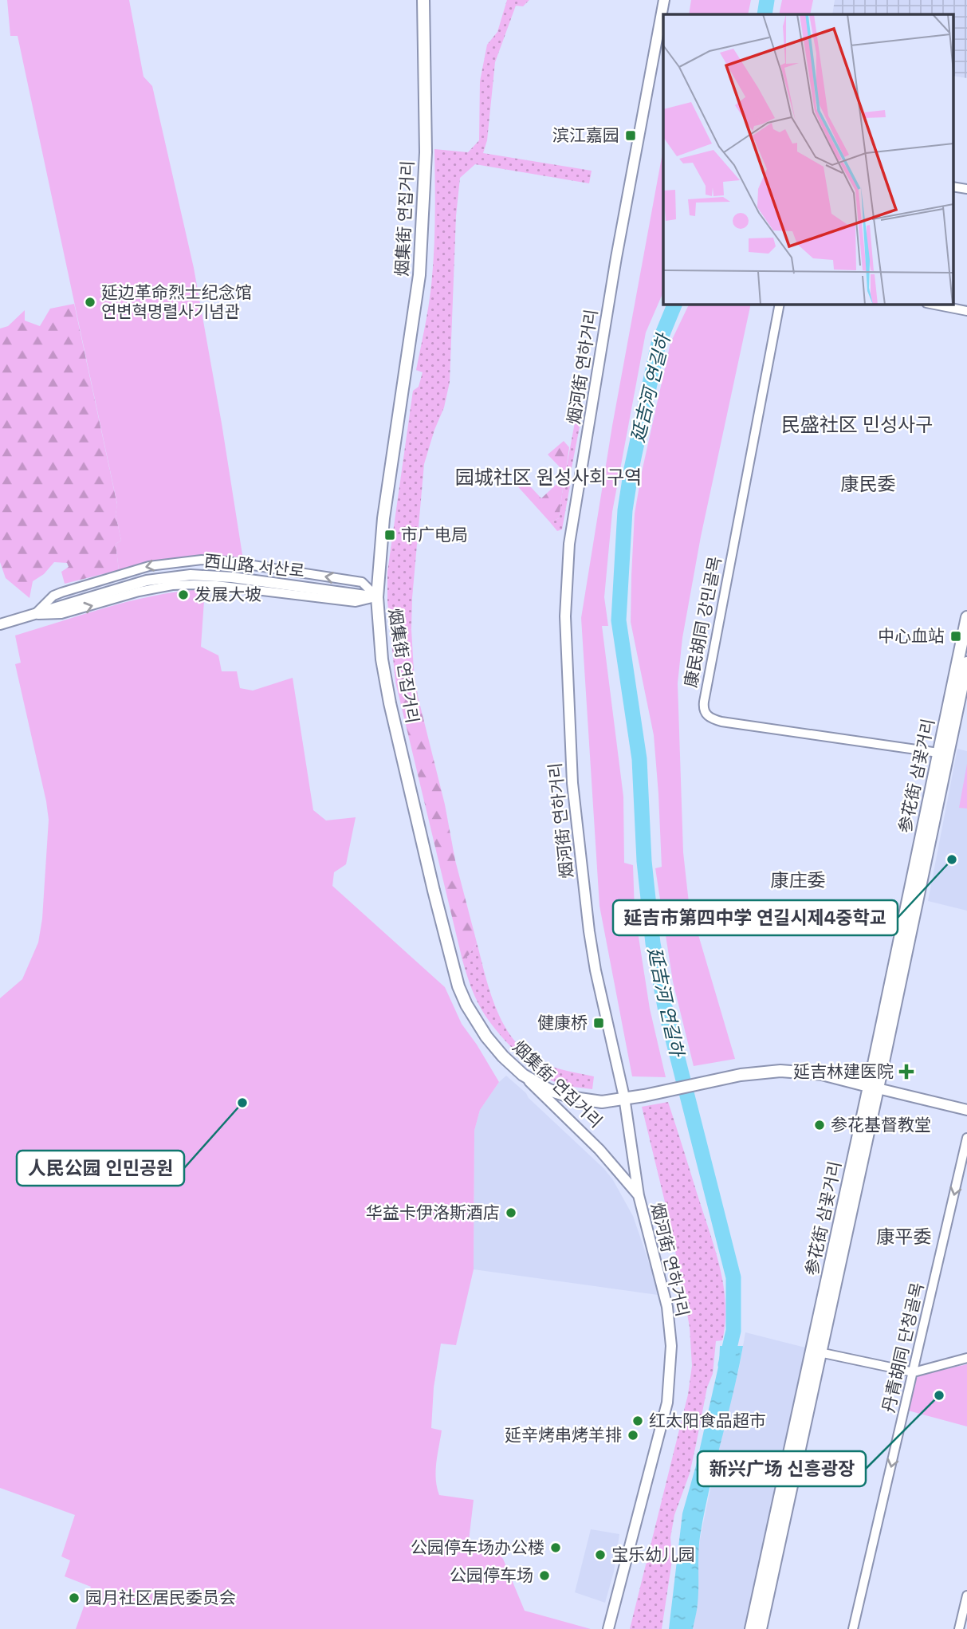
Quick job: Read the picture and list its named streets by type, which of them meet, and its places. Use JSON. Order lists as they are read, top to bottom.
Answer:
{
  "streets": {
    "main road": ["烟集街 연집거리", "参花街 삼꽃거리"],
    "street": [
      "烟河街 연하거리",
      "西山路 서산로",
      "康民胡同 강민골목",
      "丹青胡同 단청골목"
    ]
  },
  "crossings": [
    ["烟集街 연집거리", "烟河街 연하거리"],
    ["烟集街 연집거리", "西山路 서산로"],
    ["康民胡同 강민골목", "参花街 삼꽃거리"]
  ],
  "one_way": ["丹青胡同 단청골목"],
  "districts": [
    "民盛社区 민성사구",
    "园城社区 원성사회구역",
    "康民委",
    "康庄委",
    "康平委"
  ],
  "water": ["延吉河 연길하"],
  "places": {
    "transit": [
      "滨江嘉园",
      "市广电局",
      "中心血站",
      "健康桥"
    ],
    "other": [
      "延边革命烈士纪念馆 연변혁명렬사기념관",
      "发展大坡",
      "延吉市第四中学 연길시제4중학교",
      "人民公园 인민공원",
      "参花基督教堂",
      "华益卡伊洛斯酒店",
      "新兴广场 신흥광장",
      "红太阳食品超市",
      "延辛烤串烤羊排",
      "公园停车场办公楼",
      "宝乐幼儿园",
      "公园停车场",
      "园月社区居民委员会"
    ],
    "health": ["延吉林建医院"]
  }
}
